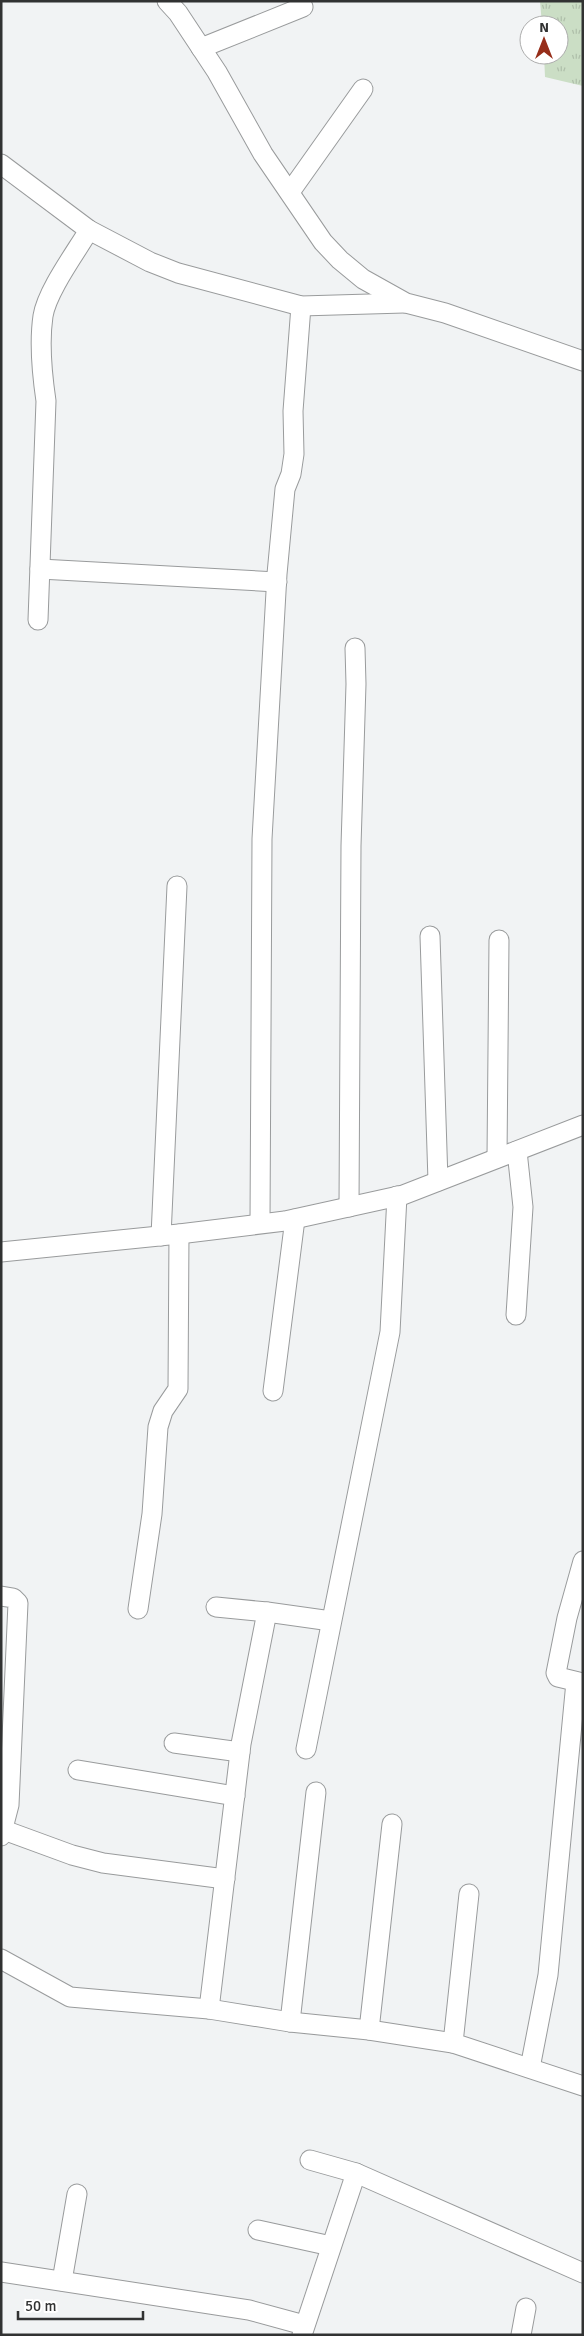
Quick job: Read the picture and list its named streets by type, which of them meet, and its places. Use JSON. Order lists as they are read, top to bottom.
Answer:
{
  "scale_bar": "50 m",
  "north": "top"
}
